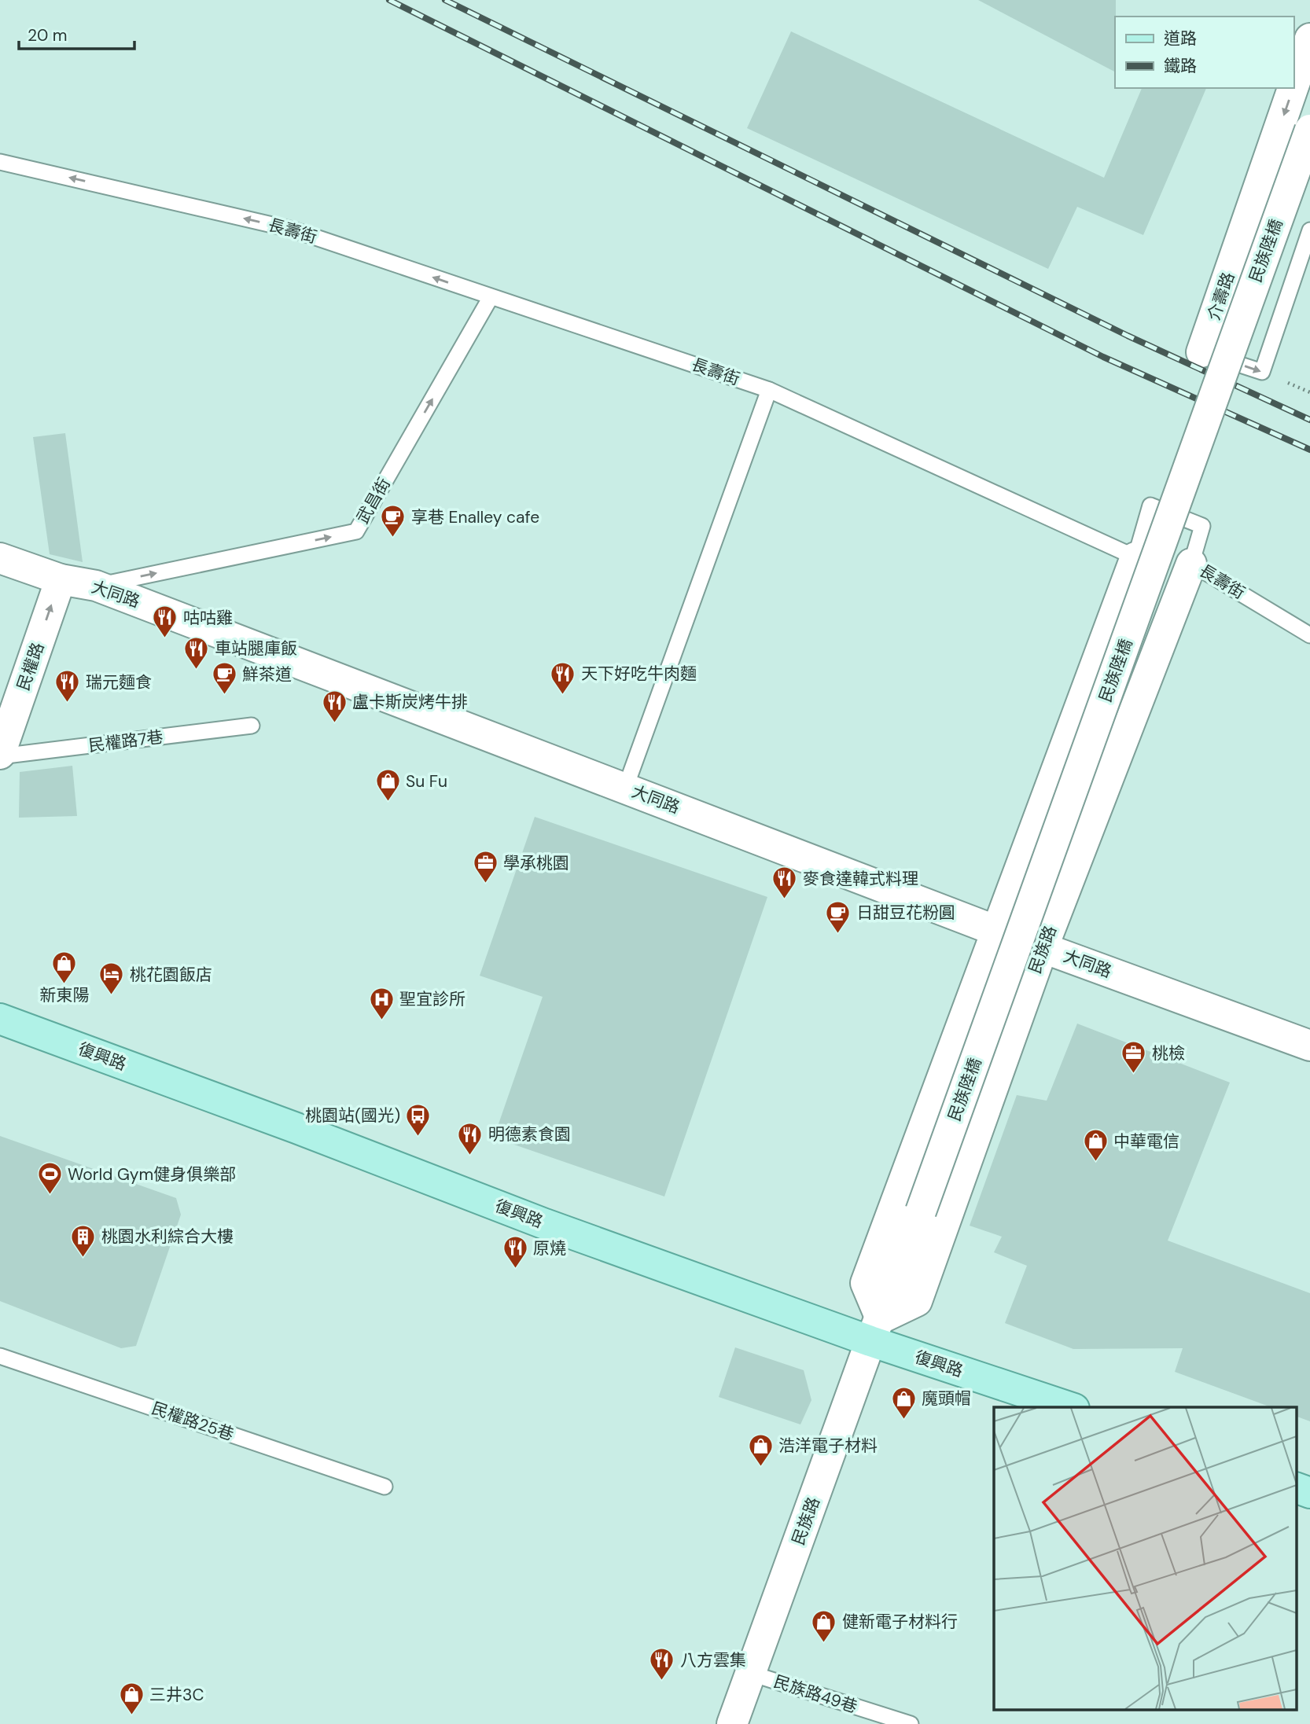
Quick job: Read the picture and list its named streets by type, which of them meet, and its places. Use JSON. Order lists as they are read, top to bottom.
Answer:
{
  "streets": {
    "main road": ["復興路"],
    "street": [
      "民族陸橋",
      "介壽路",
      "大同路",
      "民權路",
      "民族路"
    ],
    "lane": [
      "長壽街",
      "武昌街",
      "民權路7巷",
      "民權路25巷",
      "民族路49巷"
    ]
  },
  "crossings": [
    ["長壽街", "武昌街"],
    ["長壽街", "民族路"],
    ["民族陸橋", "民族路"],
    ["武昌街", "大同路"],
    ["大同路", "民權路"],
    ["大同路", "民族路"],
    ["民權路", "民權路7巷"],
    ["民族路", "復興路"],
    ["民族路", "民族路49巷"]
  ],
  "one_way": ["武昌街", "民權路"],
  "places": {
    "cafe": ["享巷 Enalley cafe", "鮮茶道", "日甜豆花粉圓"],
    "restaurant": [
      "咕咕雞",
      "車站腿庫飯",
      "天下好吃牛肉麵",
      "瑞元麵食",
      "盧卡斯炭烤牛排",
      "麥食達韓式料理",
      "明德素食園",
      "原燒",
      "八方雲集"
    ],
    "shop": [
      "Su Fu",
      "新東陽",
      "中華電信",
      "魔頭帽",
      "浩洋電子材料",
      "健新電子材料行",
      "三井3C"
    ],
    "office": ["學承桃園", "桃檢"],
    "hotel": ["桃花園飯店"],
    "hospital": ["聖宜診所"],
    "bus stop": ["桃園站(國光)"],
    "sports": ["World Gym健身俱樂部"],
    "building": ["桃園水利綜合大樓"]
  },
  "legend": ["道路", "鐵路"],
  "scale_bar": "20 m"
}
